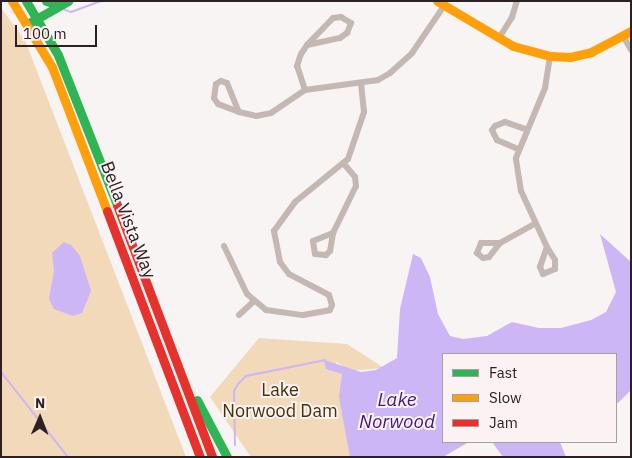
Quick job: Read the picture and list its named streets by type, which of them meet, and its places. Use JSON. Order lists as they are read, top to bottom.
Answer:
{
  "streets": {
    "main road": ["Bella Vista Way"]
  },
  "water": ["Lake Norwood"],
  "parks": ["Lake Norwood Dam"],
  "legend": ["Fast", "Slow", "Jam"],
  "scale_bar": "100 m",
  "north": "top"
}
